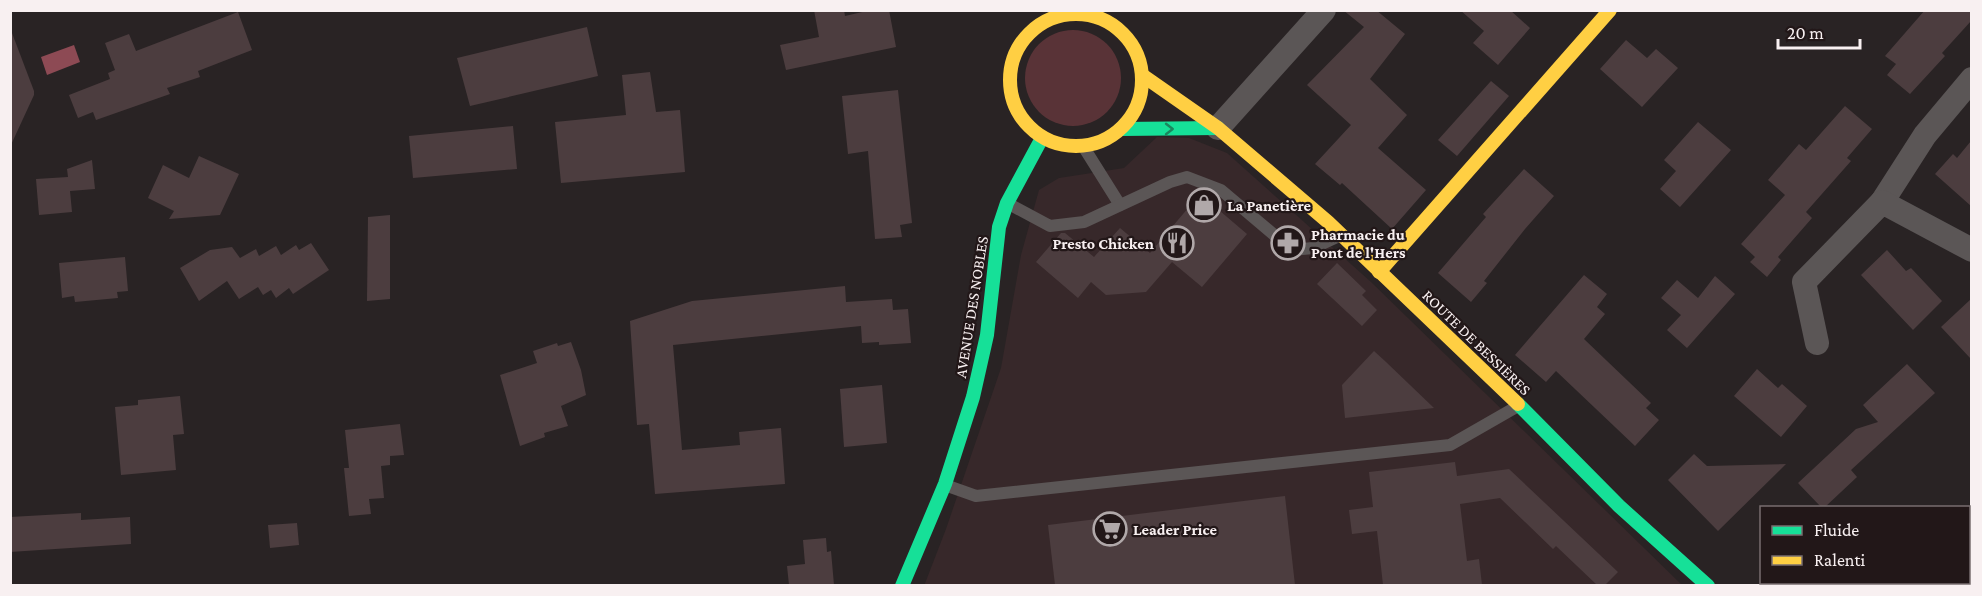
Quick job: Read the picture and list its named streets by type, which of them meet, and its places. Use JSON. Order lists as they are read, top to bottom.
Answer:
{
  "streets": {
    "main road": ["AVENUE DES NOBLES", "ROUTE DE BESSIÈRES"]
  },
  "crossings": [
    ["AVENUE DES NOBLES", "ROUTE DE BESSIÈRES"]
  ],
  "places": {
    "shop": ["La Panetière"],
    "restaurant": ["Presto Chicken"],
    "pharmacy": ["Pharmacie du Pont de l'Hers"],
    "supermarket": ["Leader Price"]
  },
  "legend": ["Fluide", "Ralenti"],
  "scale_bar": "20 m"
}
